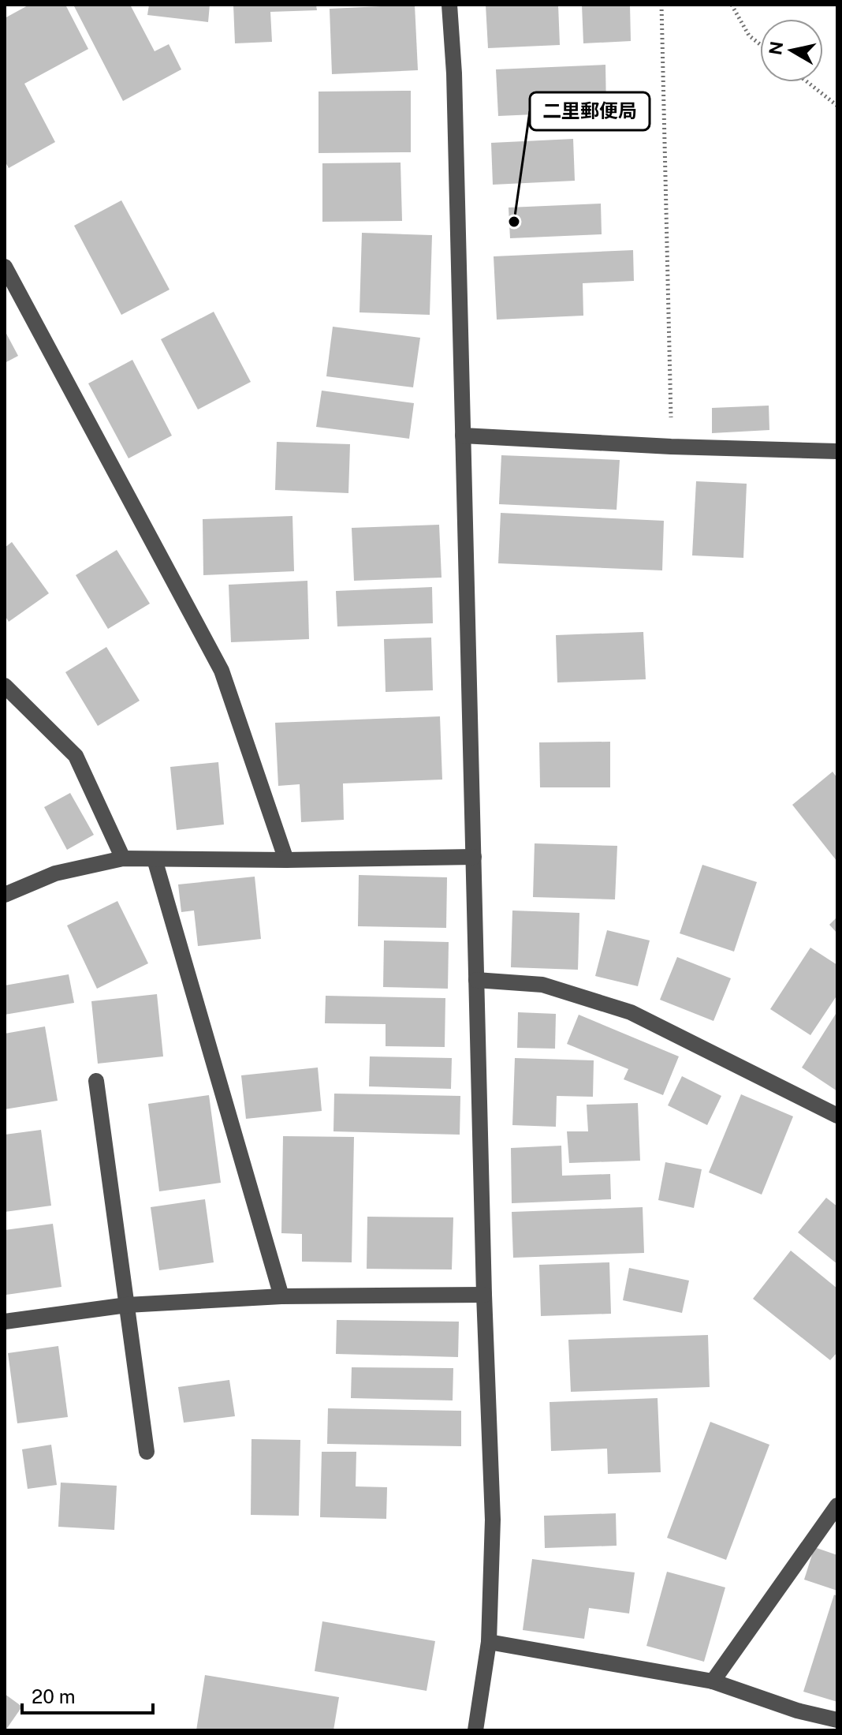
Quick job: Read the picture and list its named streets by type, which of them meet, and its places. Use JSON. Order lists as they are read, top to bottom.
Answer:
{
  "places": ["二里郵便局"],
  "scale_bar": "20 m",
  "north": "left"
}
